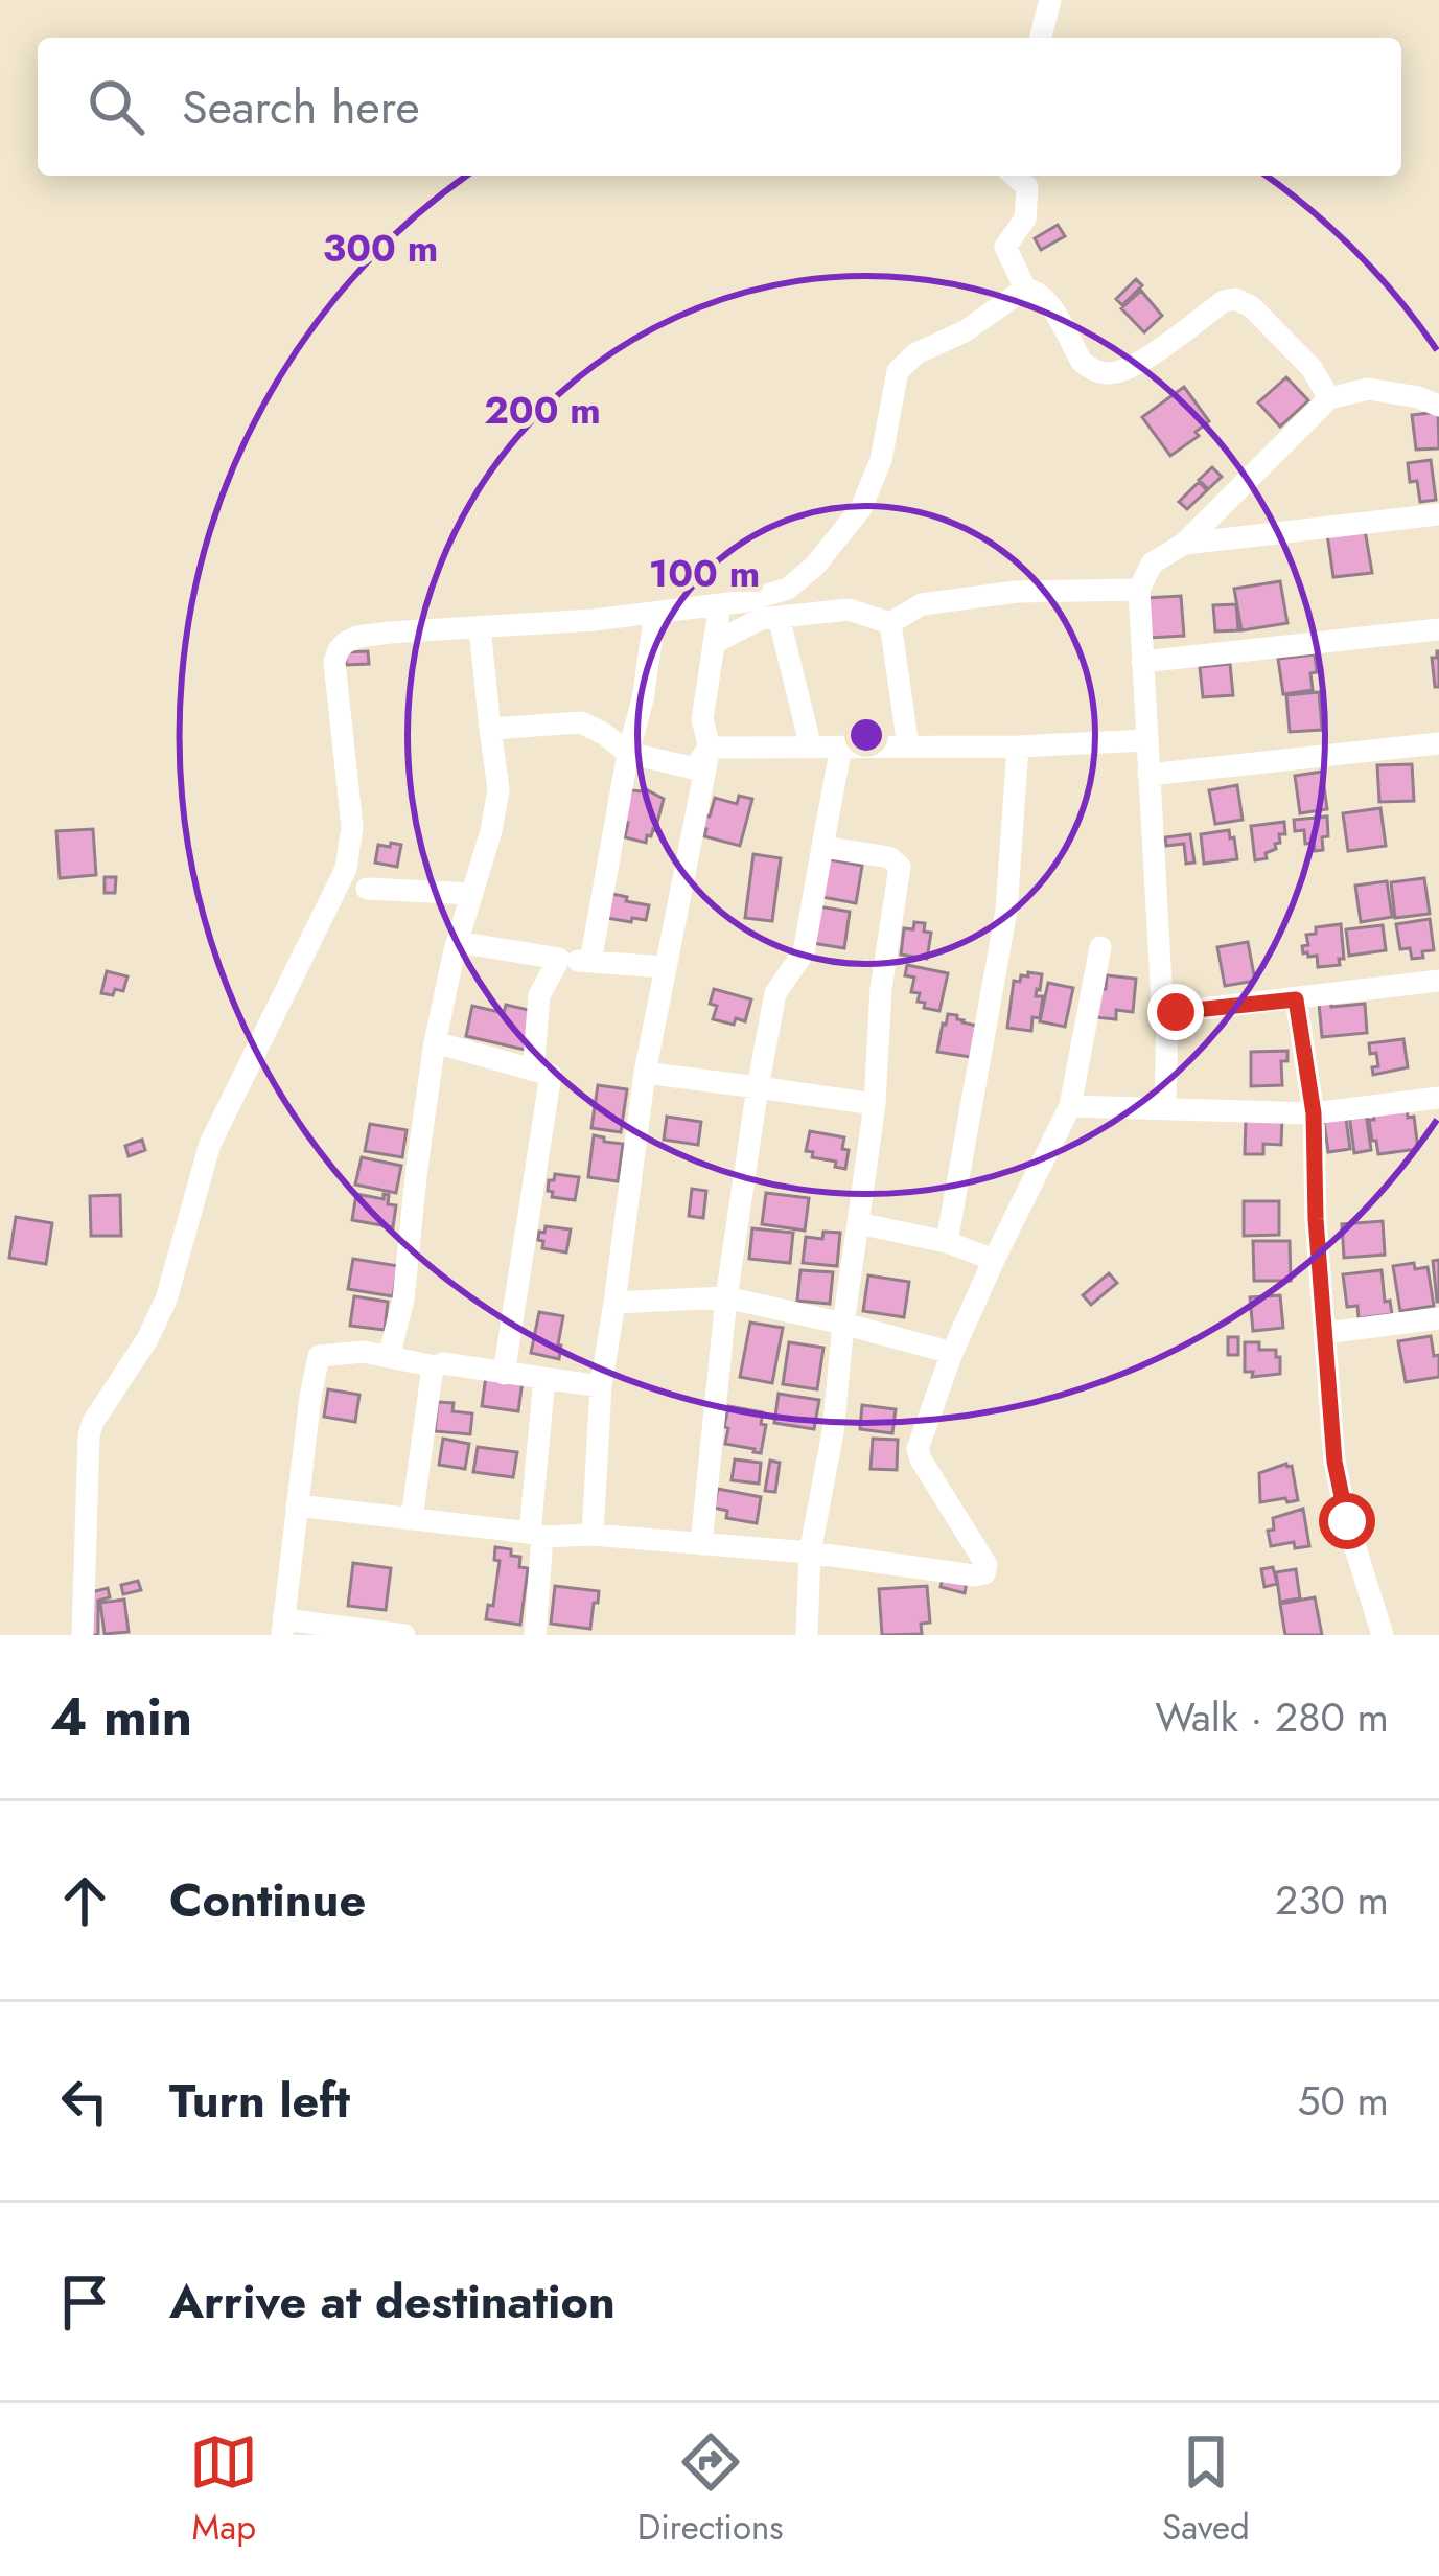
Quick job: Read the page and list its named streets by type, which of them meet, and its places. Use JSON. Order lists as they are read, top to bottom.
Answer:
{
  "page": {
    "search": "Search here",
    "heading": ["4 min", "Walk · 280 m"],
    "list": [
      ["Continue", "230 m"],
      ["Turn left", "50 m"],
      "Arrive at destination"
    ],
    "nav": ["Map", "Directions", "Saved"]
  },
  "rings": ["300 m", "200 m", "100 m"]
}
